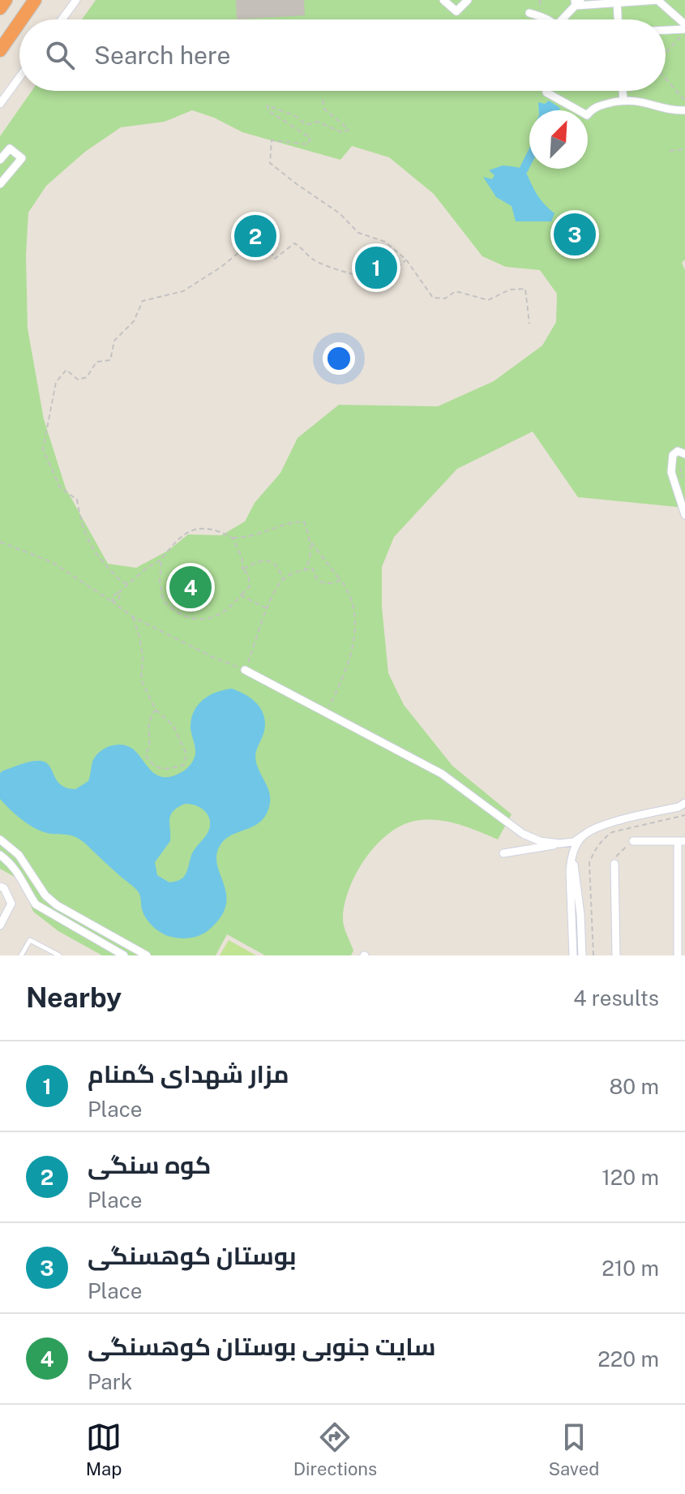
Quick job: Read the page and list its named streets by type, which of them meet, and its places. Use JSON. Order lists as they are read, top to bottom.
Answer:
{
  "north": "top right",
  "page": {
    "search": "Search here",
    "pins": [
      "3",
      "2",
      "1",
      "4"
    ],
    "heading": ["Nearby", "4 results"],
    "list": [
      {
        "mark": "1",
        "name": "مزار شهدای گمنام",
        "note": "Place",
        "value": "80 m"
      },
      {
        "mark": "2",
        "name": "کوه سنگی",
        "note": "Place",
        "value": "120 m"
      },
      {
        "mark": "3",
        "name": "بوستان کوهسنگی",
        "note": "Place",
        "value": "210 m"
      },
      {
        "mark": "4",
        "name": "سایت جنوبی بوستان کوهسنگی",
        "note": "Park",
        "value": "220 m"
      }
    ],
    "nav": ["Map", "Directions", "Saved"]
  }
}
